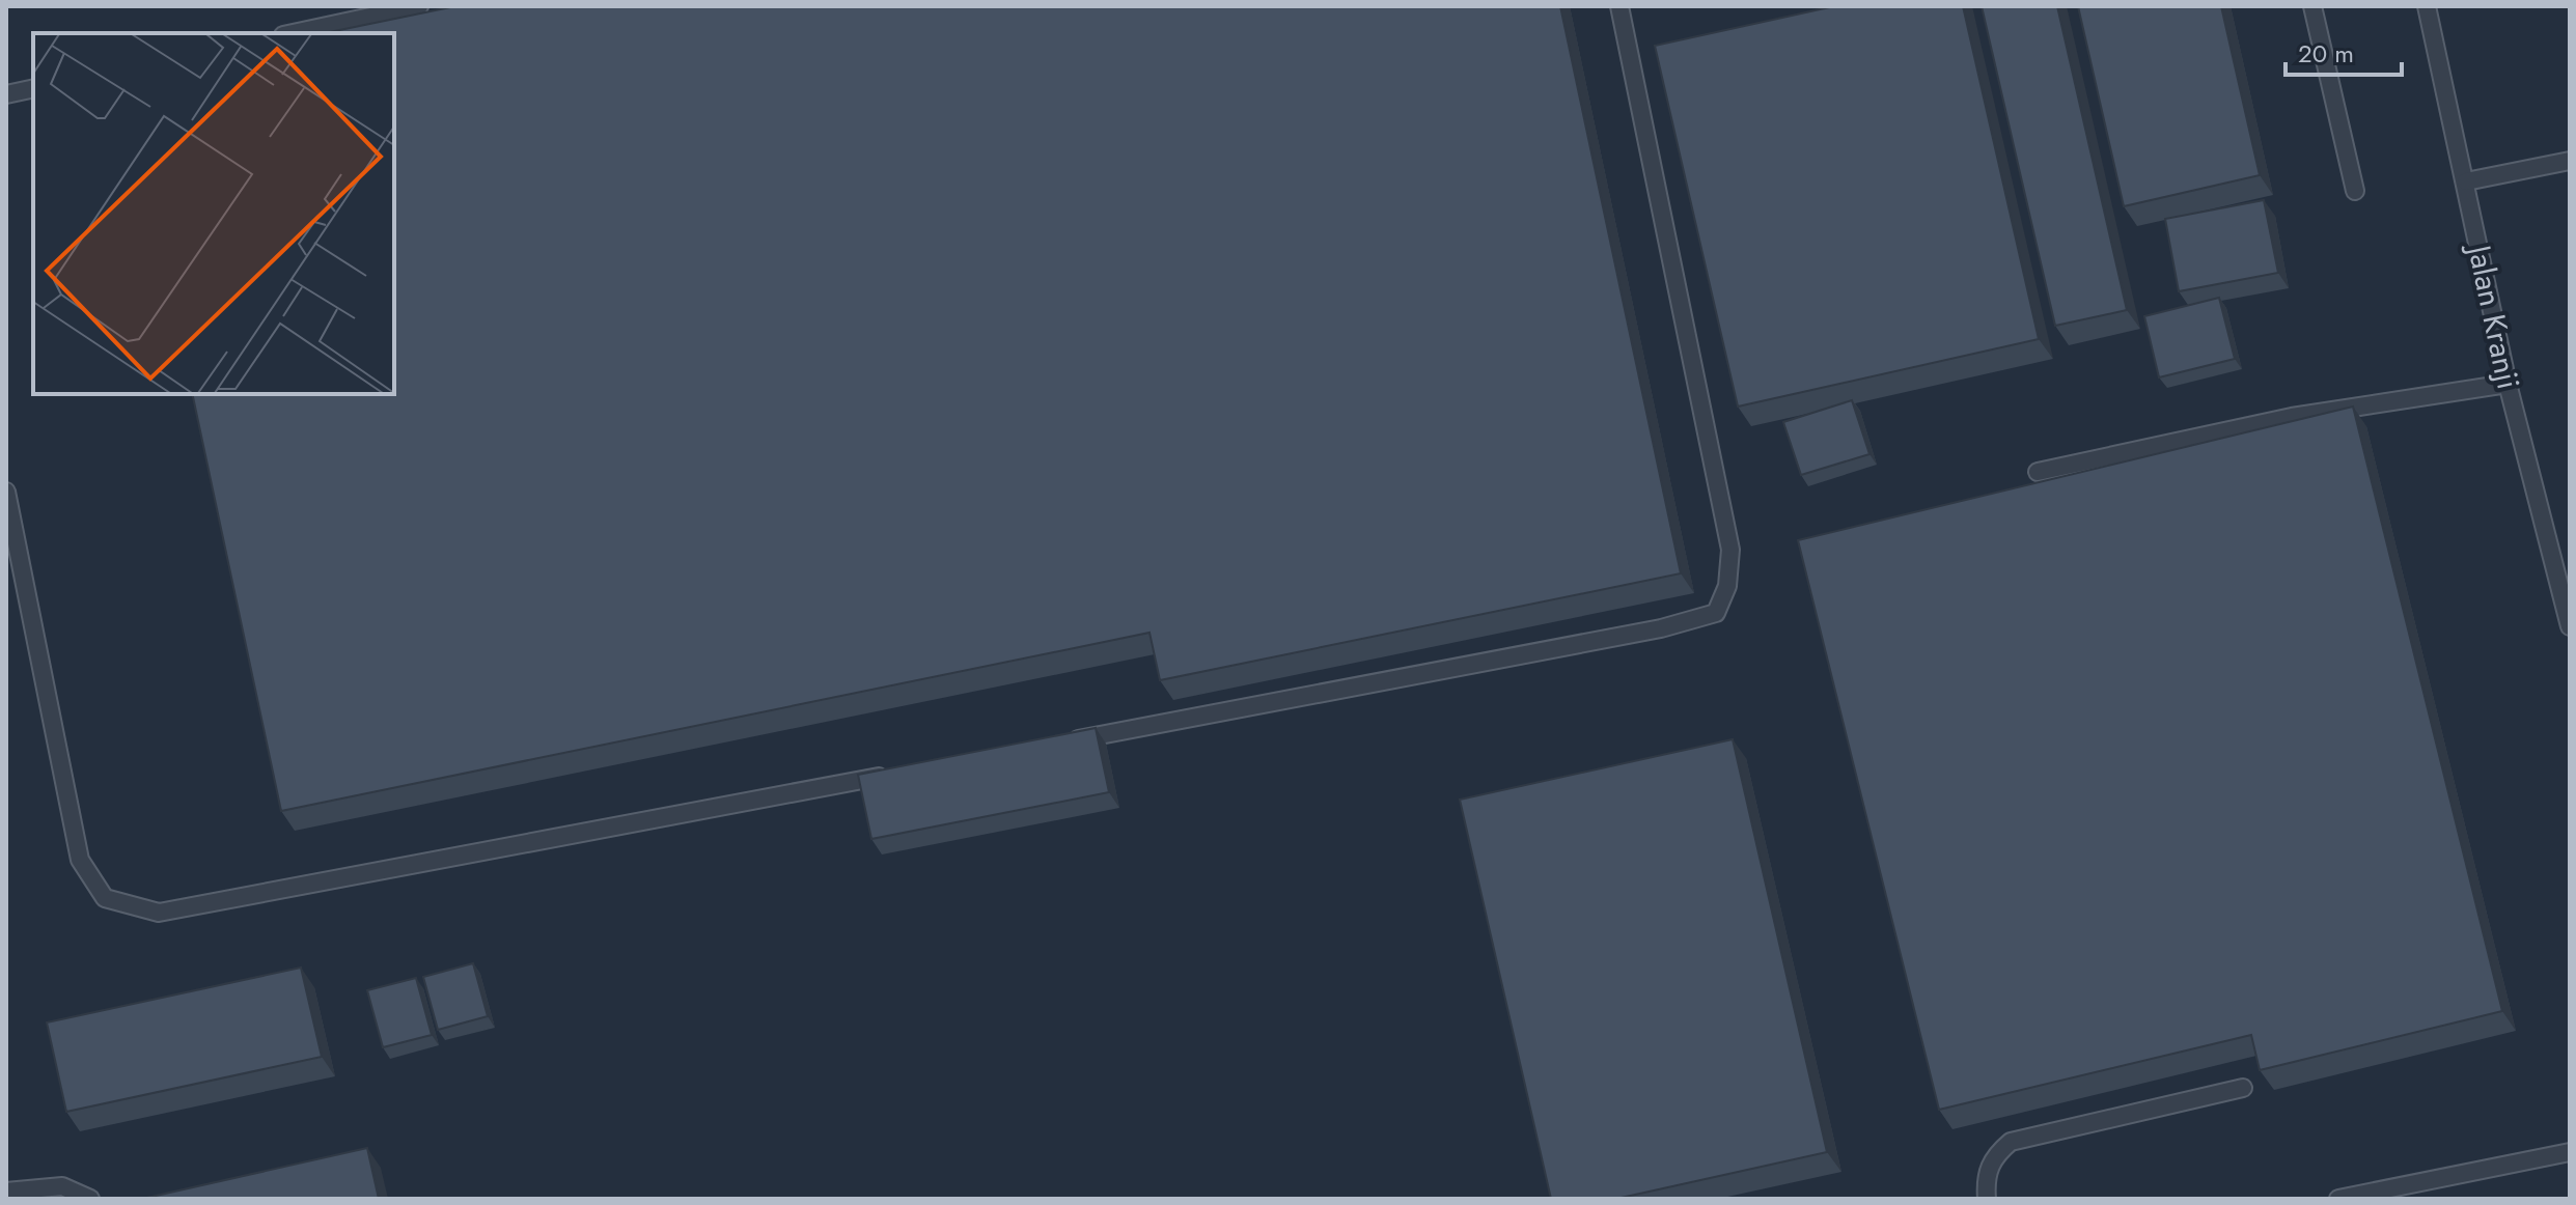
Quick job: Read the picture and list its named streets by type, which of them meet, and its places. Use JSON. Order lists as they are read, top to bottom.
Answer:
{
  "streets": {
    "lane": ["Jalan Kranji"]
  },
  "scale_bar": "20 m"
}
